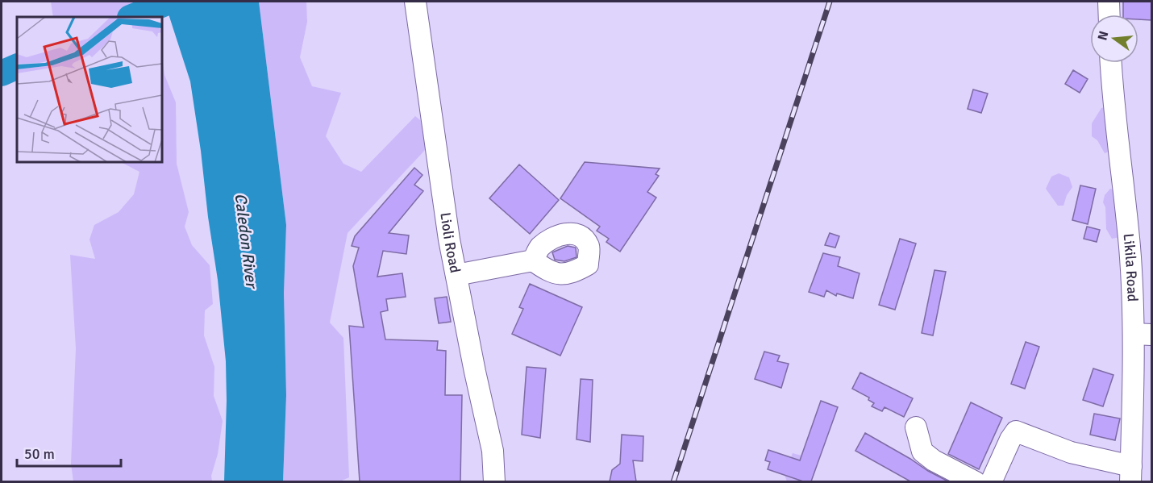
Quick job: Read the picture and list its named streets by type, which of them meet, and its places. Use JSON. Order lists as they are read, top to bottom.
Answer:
{
  "streets": {
    "street": ["Lioli Road", "Likila Road"]
  },
  "water": ["Caledon River"],
  "scale_bar": "50 m",
  "north": "left"
}
